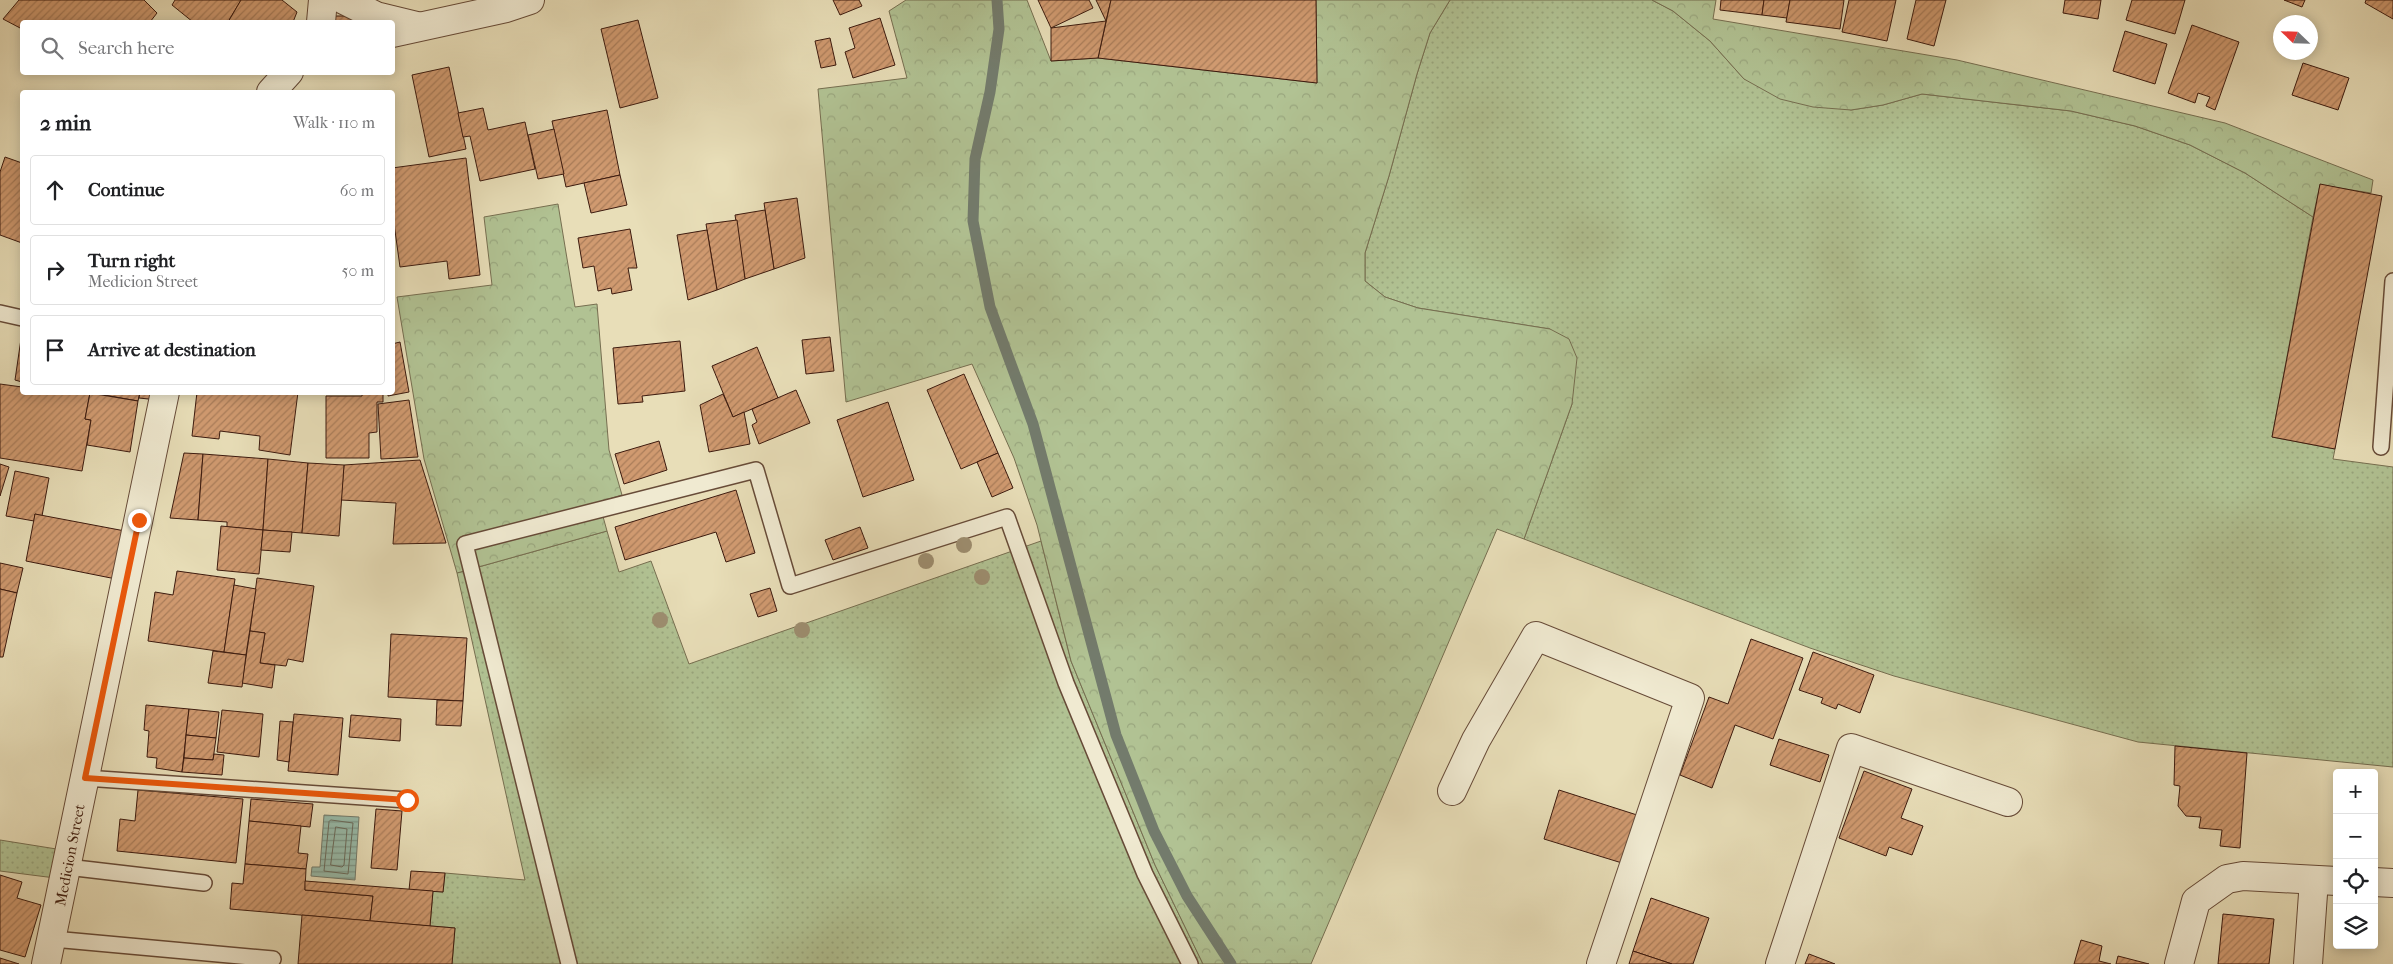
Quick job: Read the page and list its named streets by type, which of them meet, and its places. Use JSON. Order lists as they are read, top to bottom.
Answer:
{
  "streets": {
    "street": ["Medicion Street"]
  },
  "north": "top left",
  "page": {
    "search": "Search here",
    "heading": ["2 min", "Walk · 110 m"],
    "list": [
      ["Continue", "60 m"],
      ["Turn right", "Medicion Street", "50 m"],
      "Arrive at destination"
    ],
    "map_buttons": ["+", "−"]
  }
}
